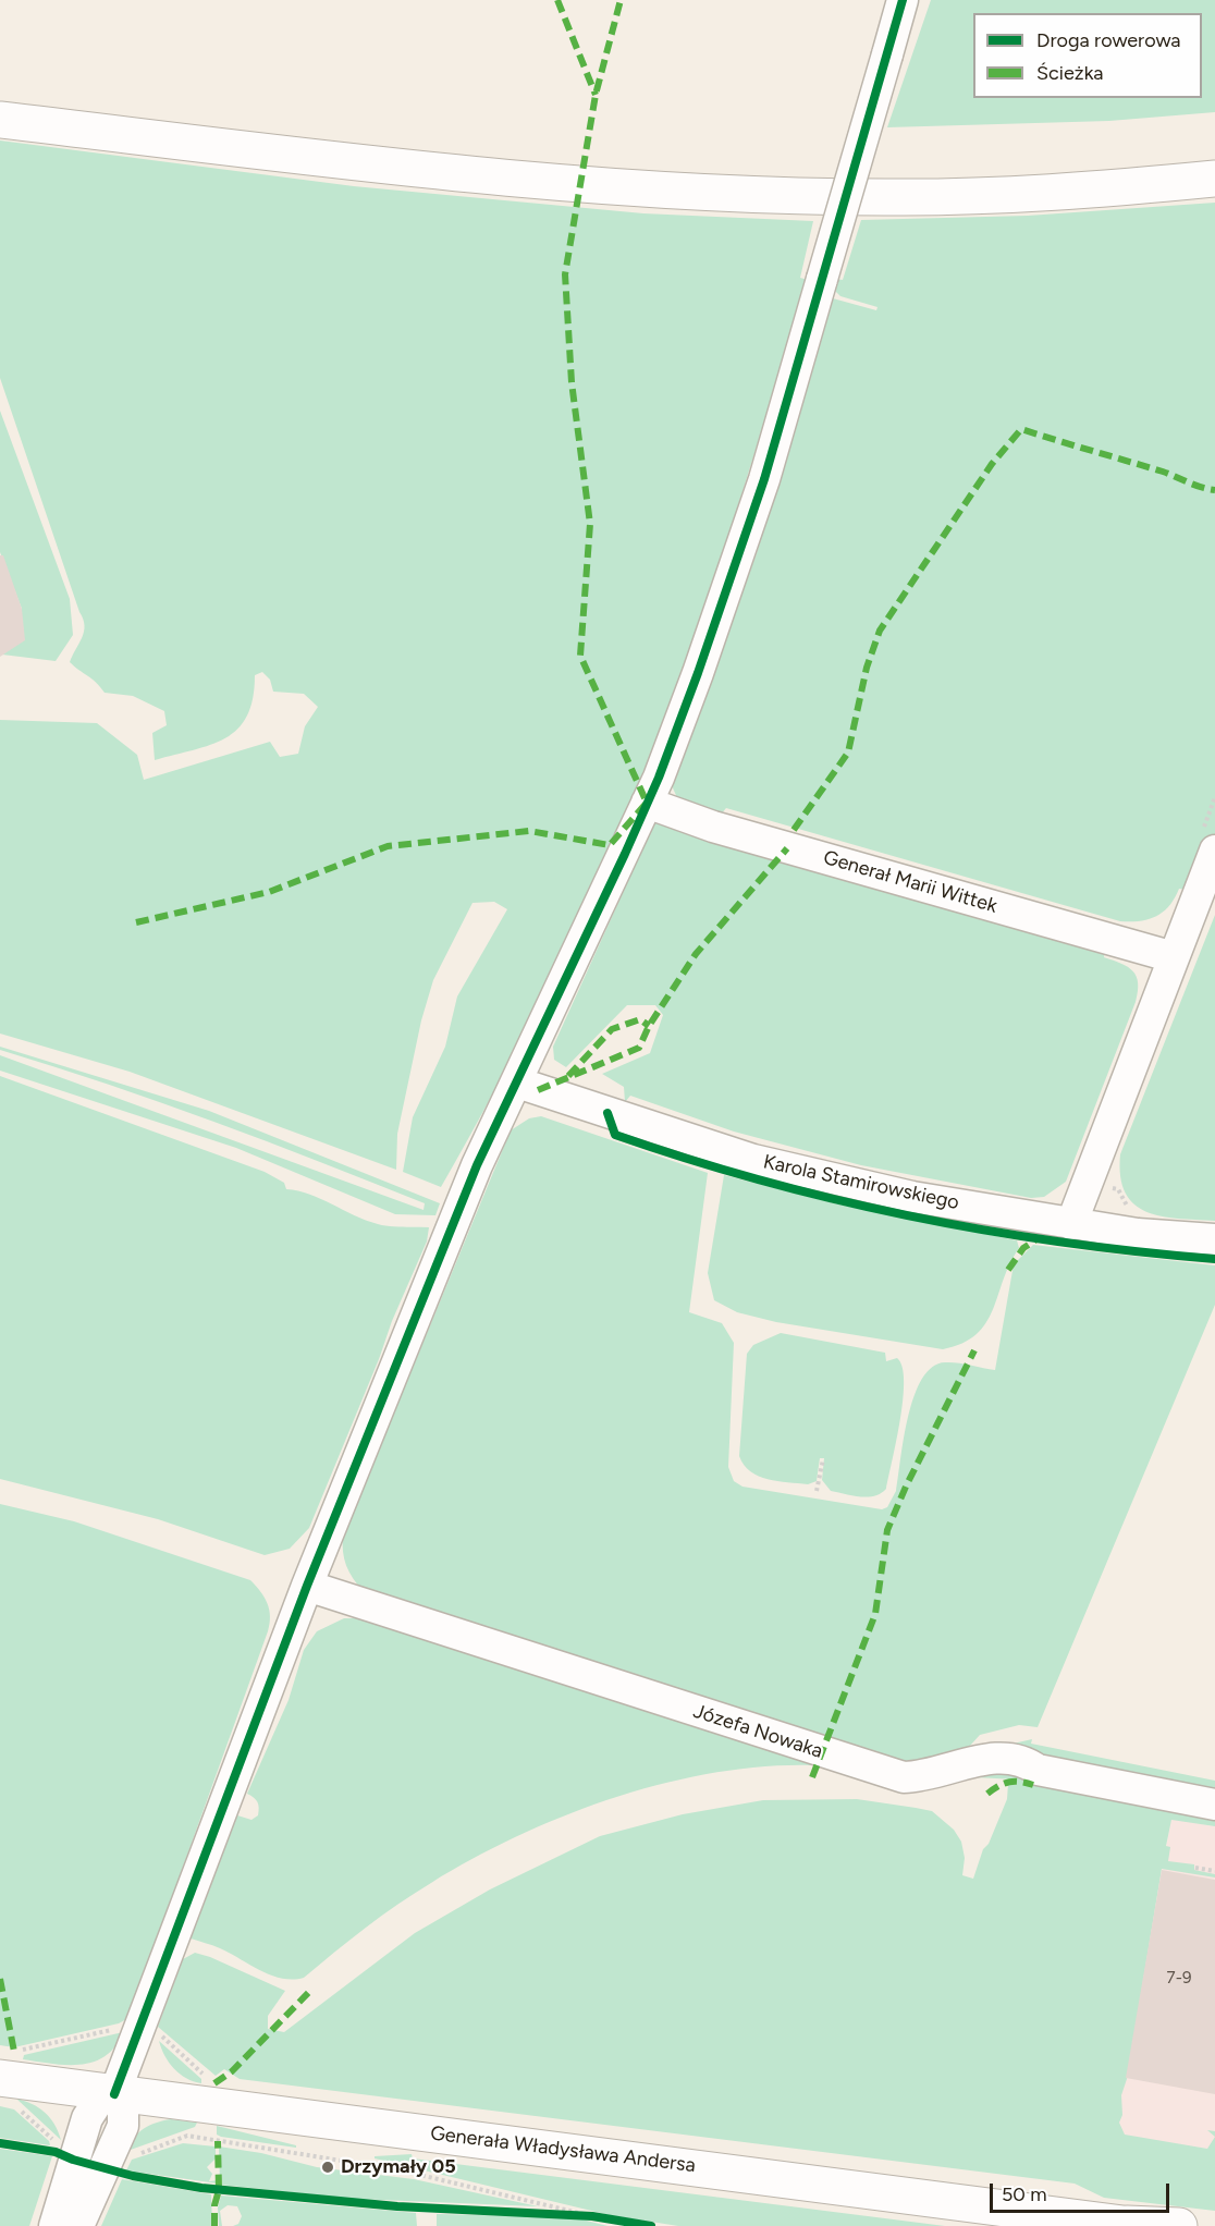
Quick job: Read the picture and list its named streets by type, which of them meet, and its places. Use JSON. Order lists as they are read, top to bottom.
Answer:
{
  "streets": {
    "main road": ["Generała Władysława Andersa"],
    "street": ["Generał Marii Wittek", "Karola Stamirowskiego", "Józefa Nowaka"]
  },
  "places": ["Drzymały 05"],
  "house_numbers": ["7-9"],
  "legend": ["Droga rowerowa", "Ścieżka"],
  "scale_bar": "50 m"
}
